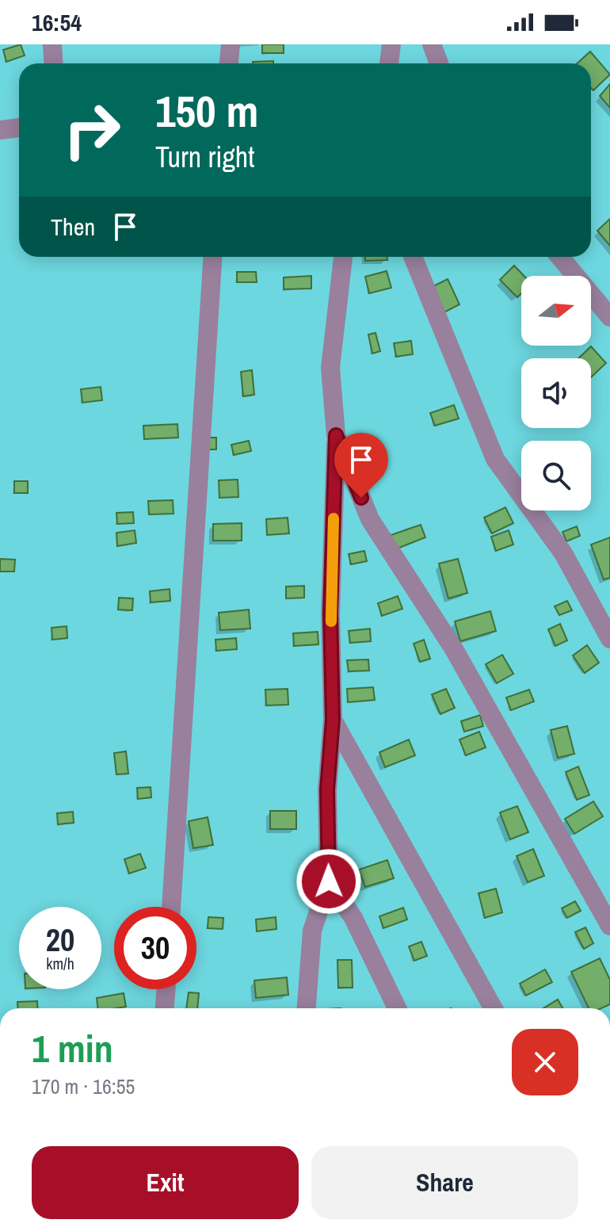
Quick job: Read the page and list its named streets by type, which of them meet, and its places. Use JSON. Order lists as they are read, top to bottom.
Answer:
{
  "north": "right",
  "page": {
    "status": "16:54",
    "turn": ["150 m", "Turn right"],
    "then": "Then",
    "speed": "20 km/h",
    "limit": "30",
    "heading": ["1 min", "170 m · 16:55"],
    "buttons": ["Exit", "Share"]
  }
}
